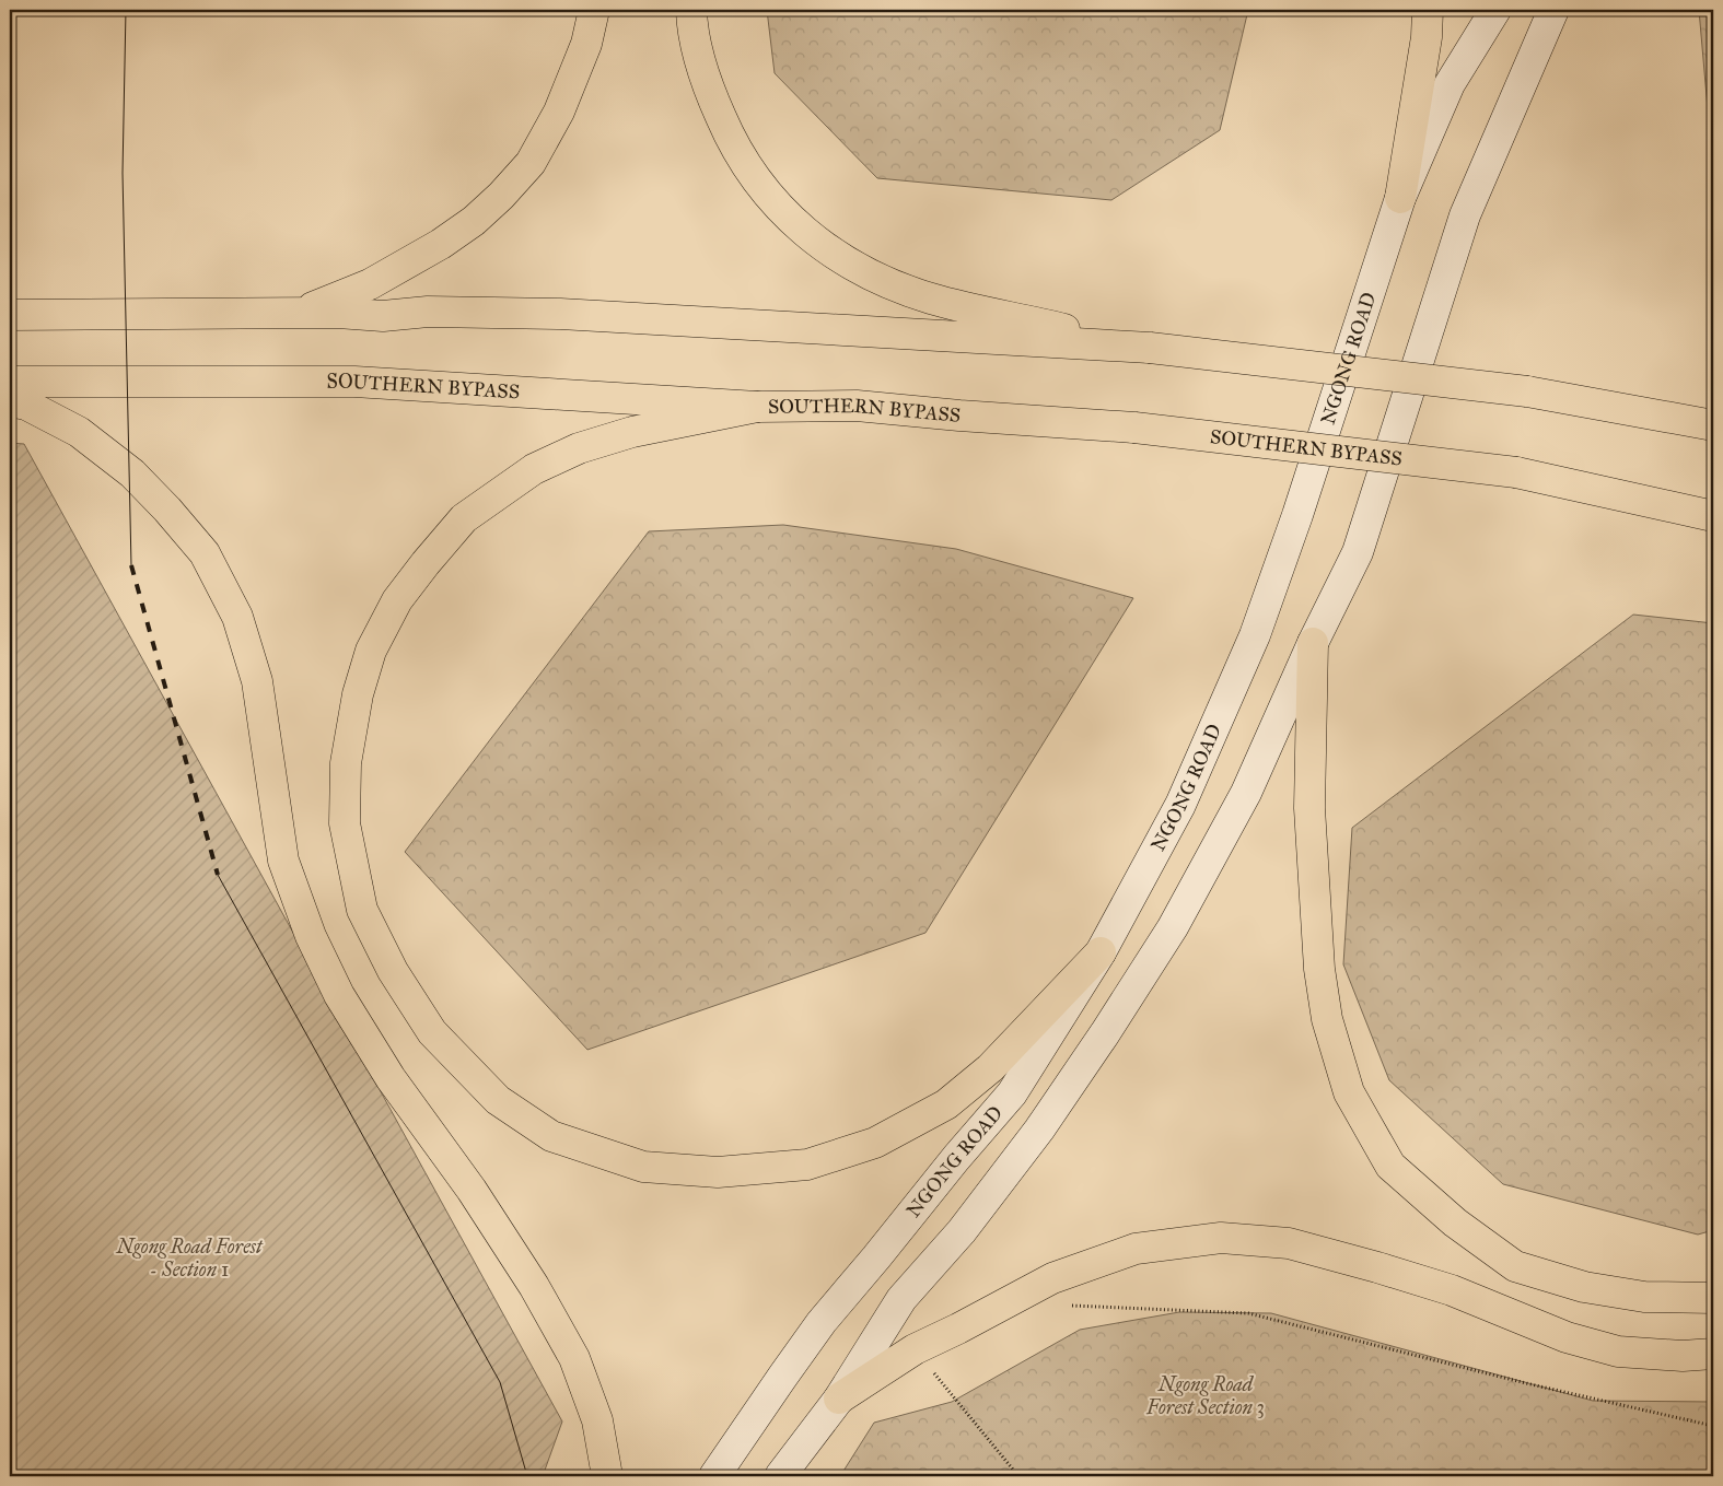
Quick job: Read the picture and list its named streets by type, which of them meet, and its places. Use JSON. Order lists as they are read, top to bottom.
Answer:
{
  "streets": {
    "highway": ["SOUTHERN BYPASS"],
    "main road": ["NGONG ROAD"]
  },
  "parks": ["Ngong Road Forest - Section 1", "Ngong Road Forest Section 3"]
}
